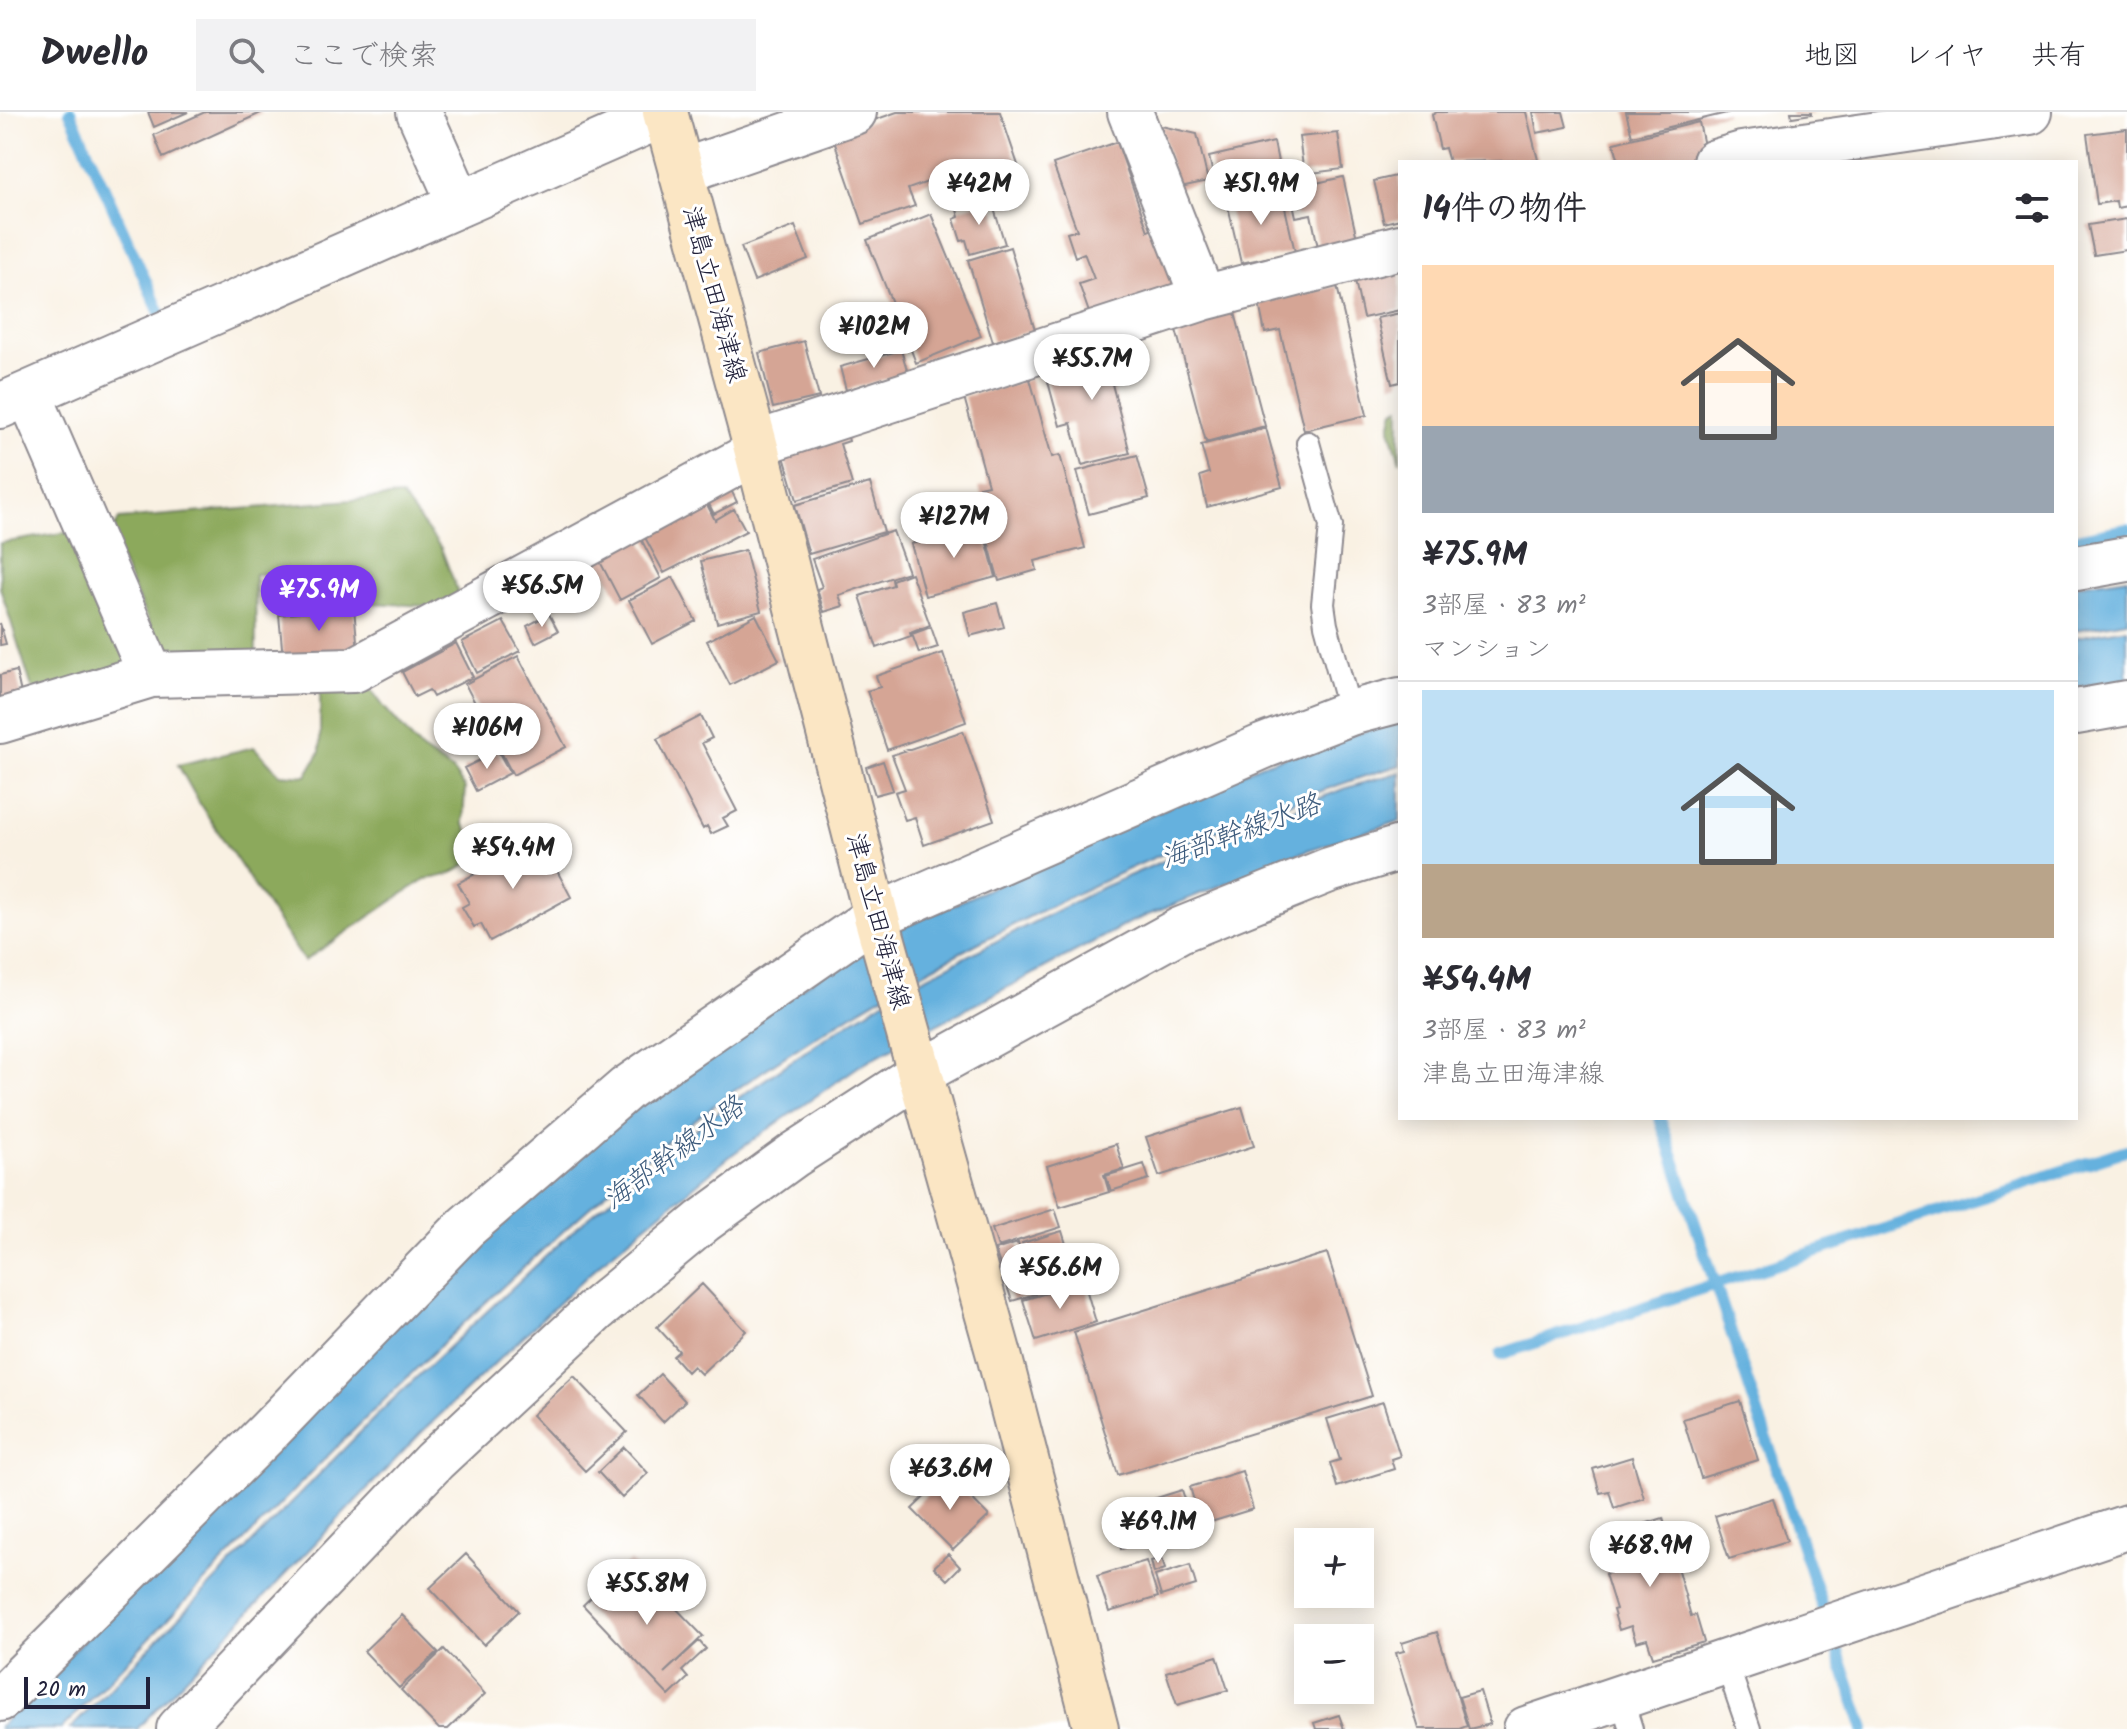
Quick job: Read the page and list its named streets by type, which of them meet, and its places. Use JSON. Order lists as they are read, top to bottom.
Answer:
{
  "streets": {
    "main road": ["津島立田海津線"]
  },
  "water": ["海部幹線水路"],
  "scale_bar": "20 m",
  "page": {
    "header": "Dwello",
    "search": "ここで検索",
    "nav": ["地図", "レイヤ", "共有"],
    "price": [
      "¥42M",
      "¥51.9M",
      "¥102M",
      "¥55.7M",
      "¥127M",
      "¥56.5M",
      "¥75.9M",
      "¥106M",
      "¥54.4M",
      "¥56.6M",
      "¥63.6M",
      "¥69.1M",
      "¥68.9M",
      "¥55.8M"
    ],
    "heading": "14件の物件",
    "list": [
      {
        "name": "¥75.9M",
        "note": "3部屋 · 83 m² · マンション"
      },
      {
        "name": "¥54.4M",
        "note": "3部屋 · 83 m² · 津島立田海津線"
      }
    ],
    "map_buttons": ["+", "−"],
    "scale": "20 m"
  }
}
